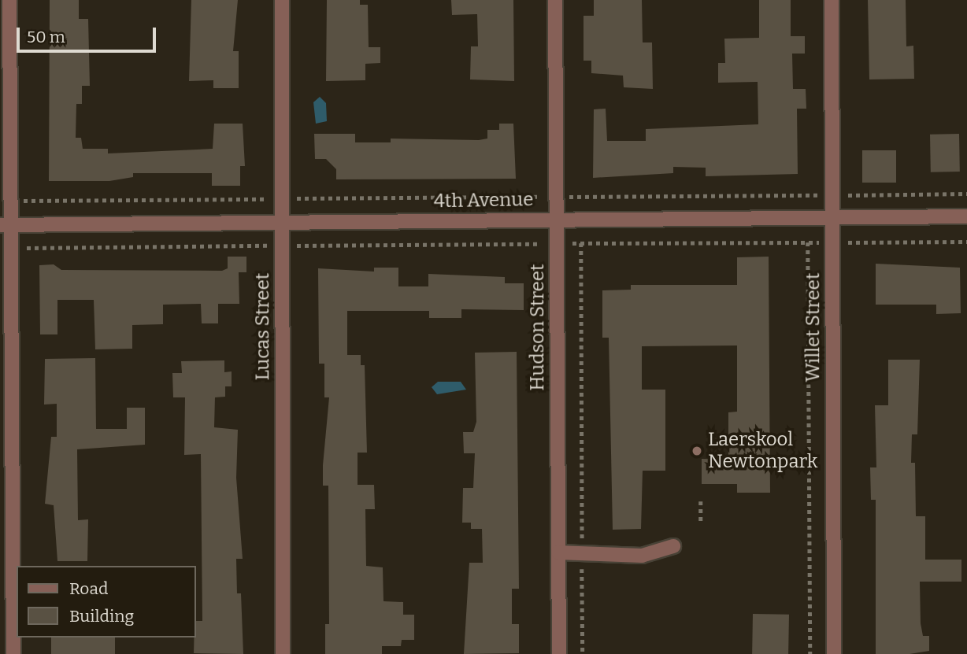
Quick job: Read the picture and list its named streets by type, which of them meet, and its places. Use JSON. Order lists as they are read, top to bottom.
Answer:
{
  "streets": {
    "street": [
      "4th Avenue",
      "Lucas Street",
      "Hudson Street",
      "Willet Street"
    ]
  },
  "crossings": [
    ["4th Avenue", "Lucas Street"],
    ["4th Avenue", "Hudson Street"],
    ["4th Avenue", "Willet Street"]
  ],
  "places": ["Laerskool Newtonpark"],
  "legend": ["Road", "Building"],
  "scale_bar": "50 m"
}
